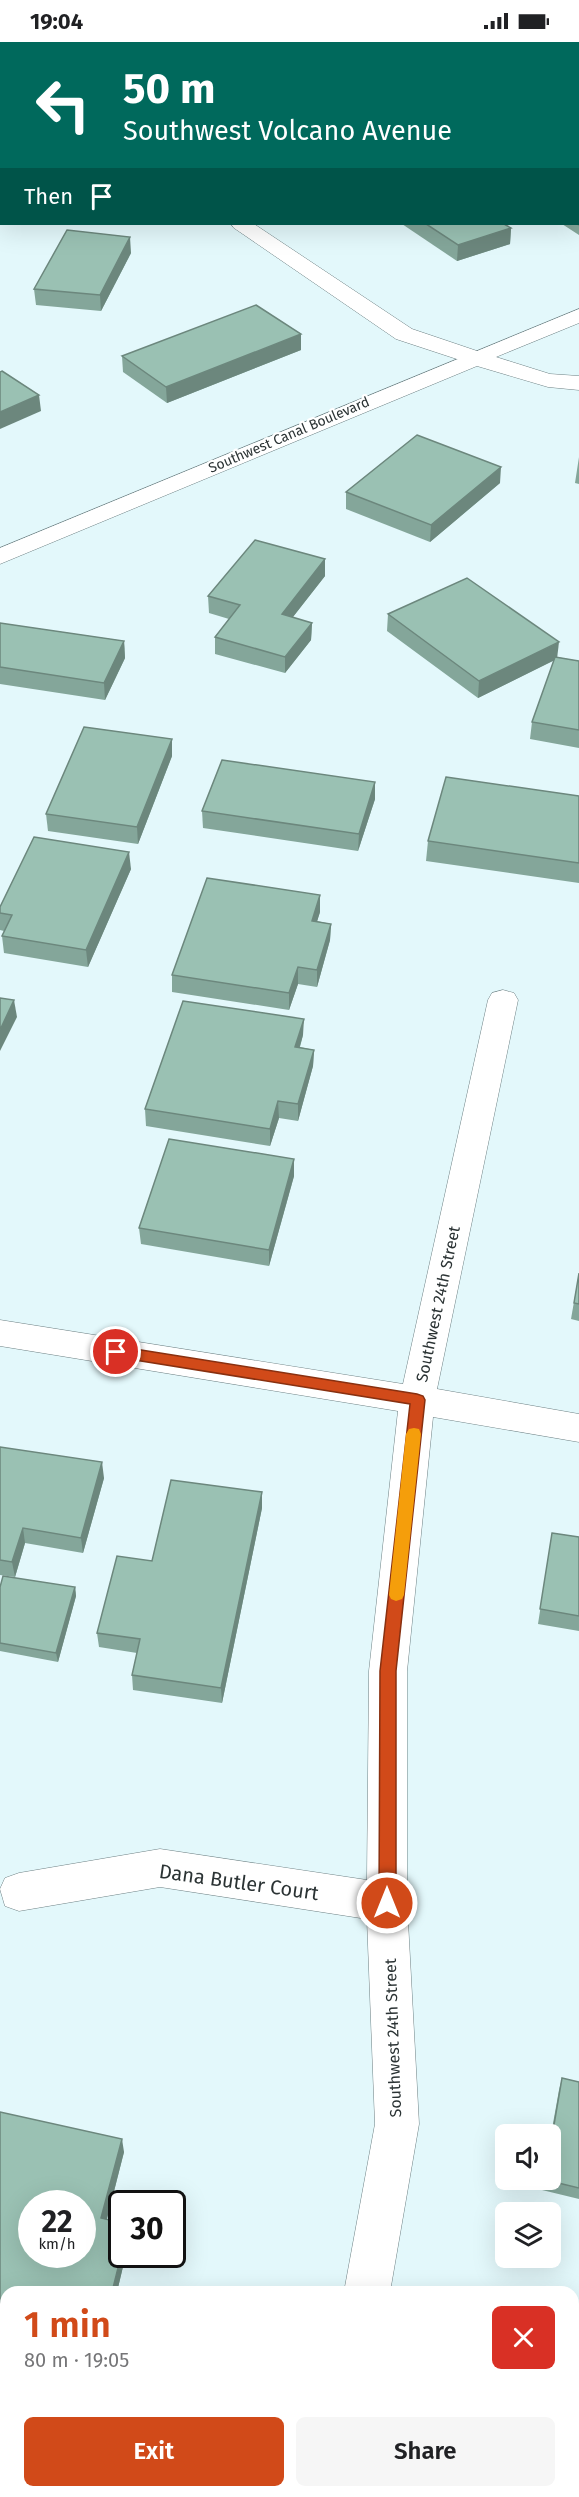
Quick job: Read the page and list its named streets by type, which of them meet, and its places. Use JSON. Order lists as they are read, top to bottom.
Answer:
{
  "streets": {
    "street": ["Southwest Canal Boulevard", "Southwest 24th Street", "Dana Butler Court"]
  },
  "crossings": [
    ["Southwest 24th Street", "Dana Butler Court"]
  ],
  "page": {
    "status": "19:04",
    "turn": ["50 m", "Southwest Volcano Avenue"],
    "then": "Then",
    "speed": "22 km/h",
    "limit": "30",
    "heading": ["1 min", "80 m · 19:05"],
    "buttons": ["Exit", "Share"]
  }
}
